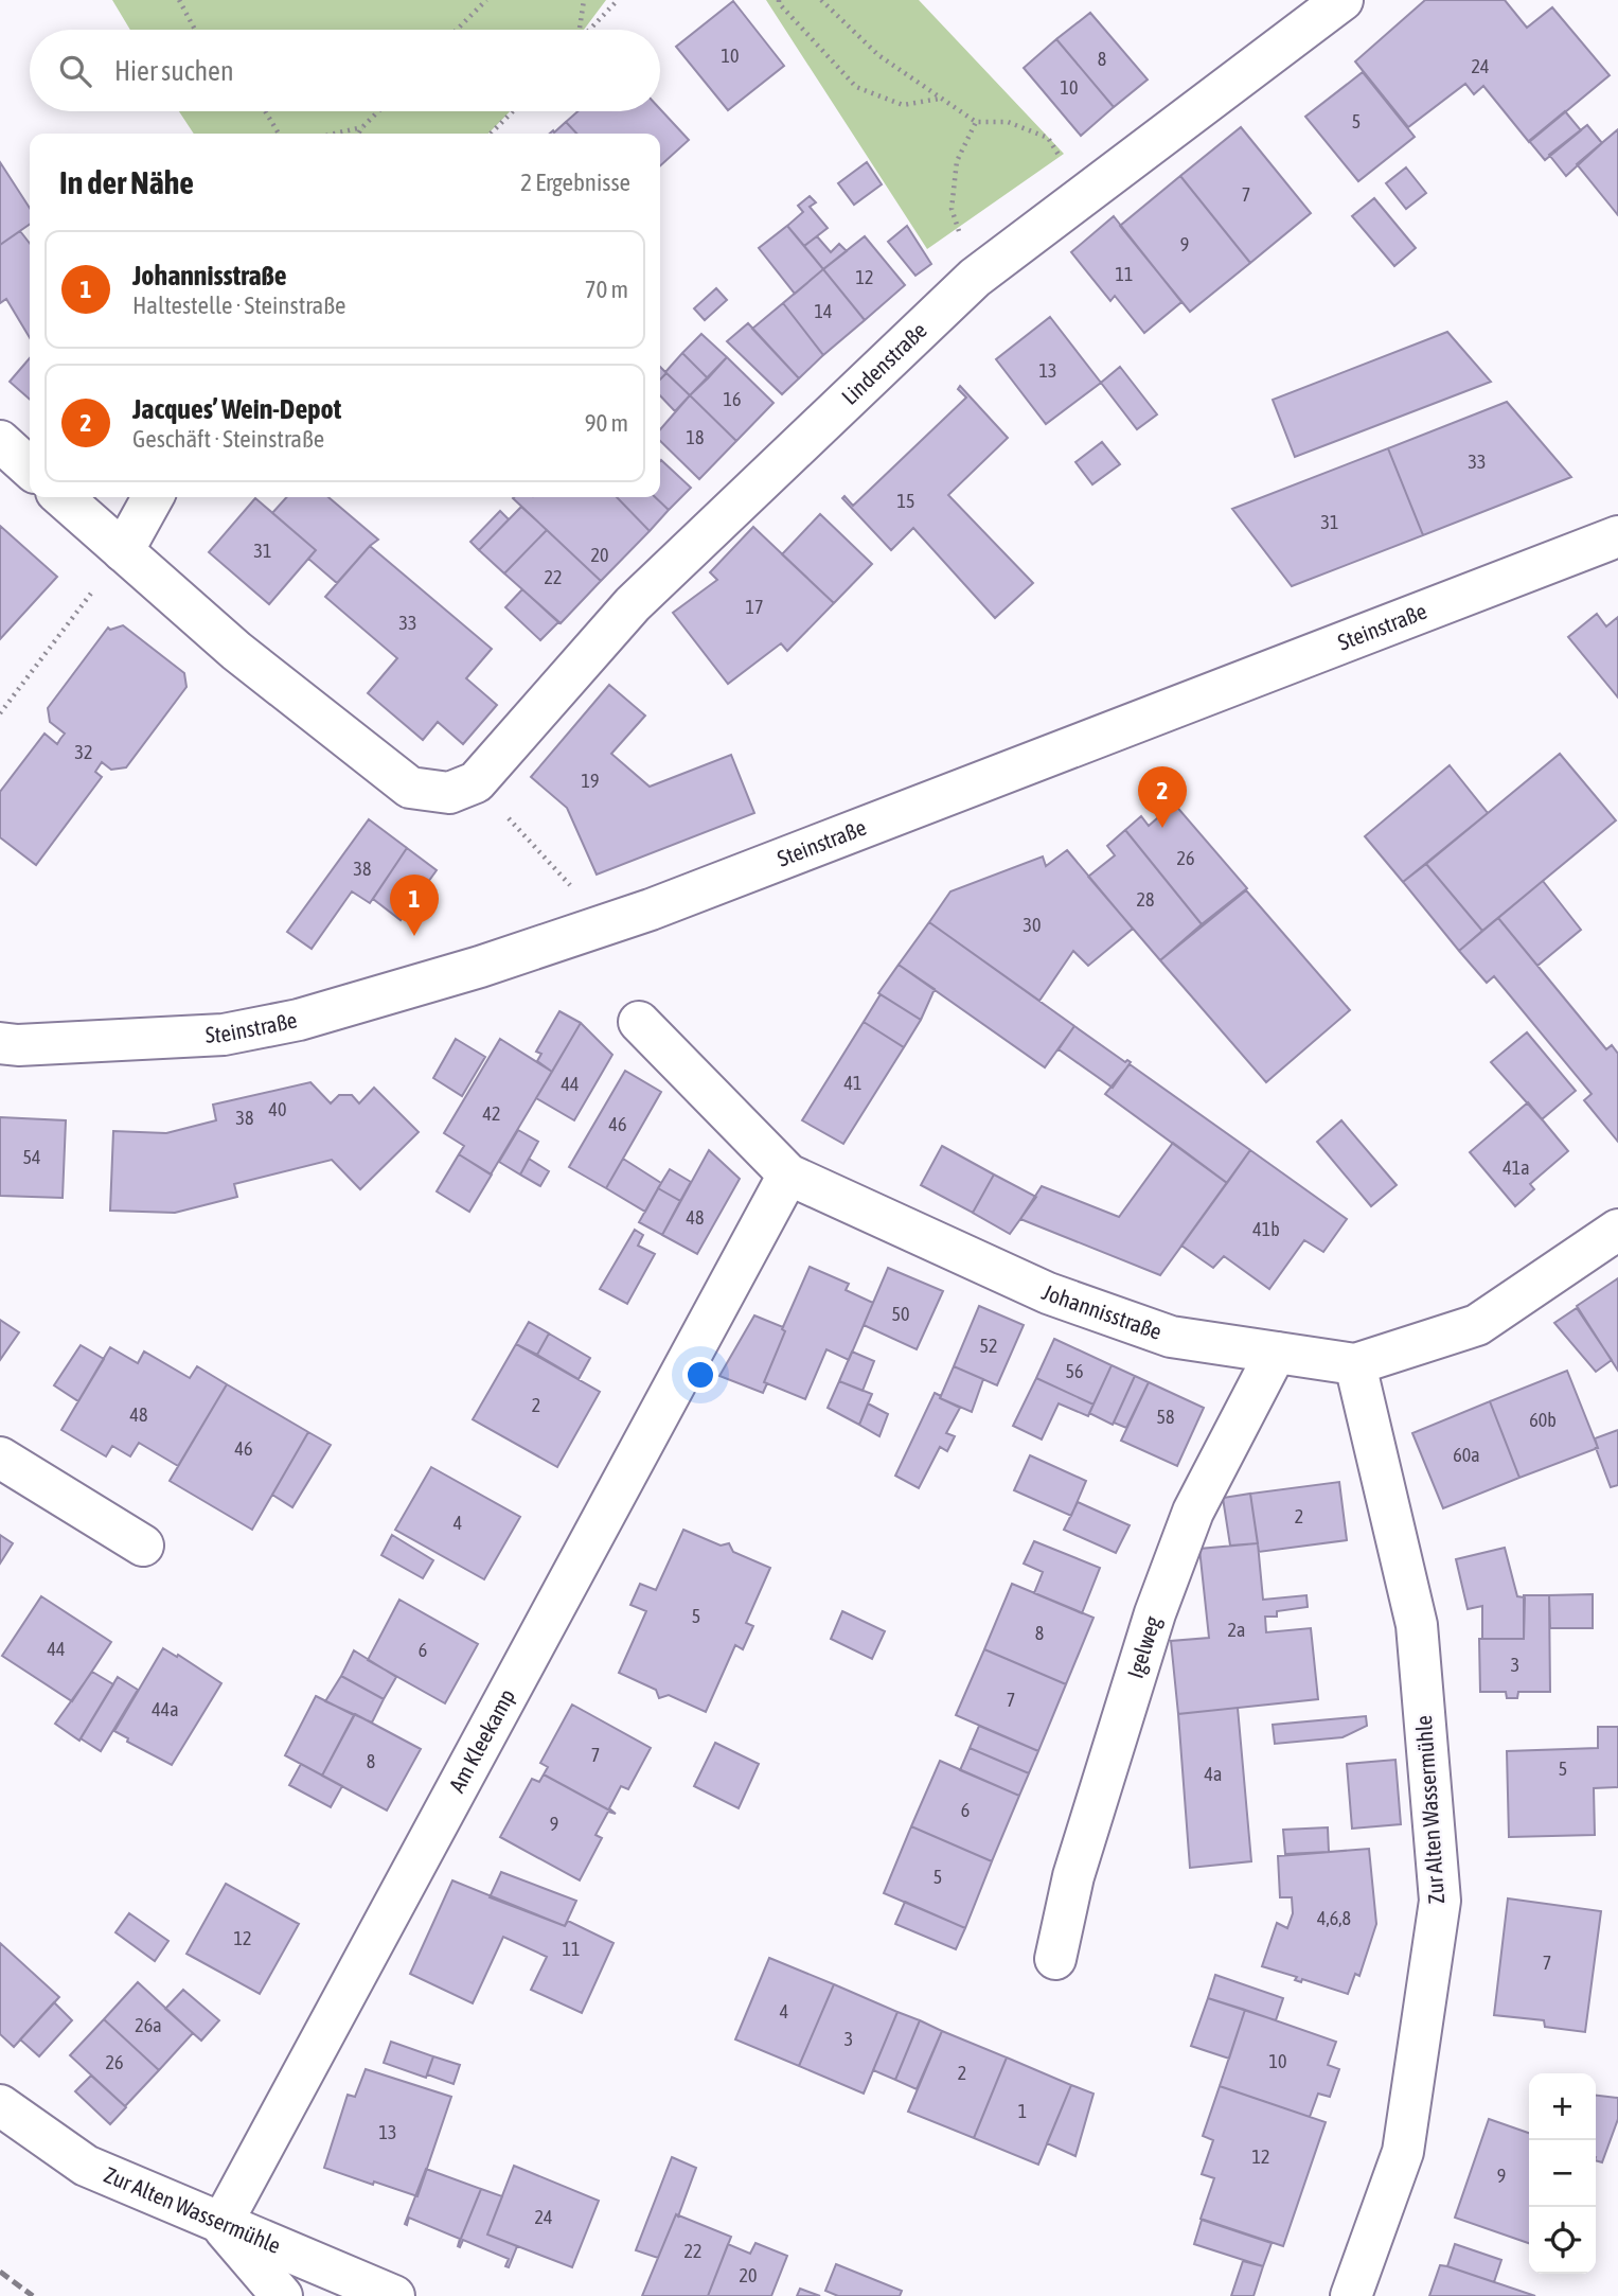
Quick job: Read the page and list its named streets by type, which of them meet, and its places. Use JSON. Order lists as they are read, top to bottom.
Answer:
{
  "streets": {
    "street": [
      "Lindenstraße",
      "Steinstraße",
      "Johannisstraße",
      "Igelweg",
      "Am Kleekamp",
      "Zur Alten Wassermühle"
    ]
  },
  "crossings": [
    ["Johannisstraße", "Igelweg"],
    ["Johannisstraße", "Am Kleekamp"],
    ["Johannisstraße", "Zur Alten Wassermühle"],
    ["Am Kleekamp", "Zur Alten Wassermühle"]
  ],
  "house_numbers": [
    "10",
    "8",
    "24",
    "10",
    "5",
    "7",
    "9",
    "11",
    "12",
    "14",
    "13",
    "16",
    "18",
    "33",
    "15",
    "31",
    "31",
    "20",
    "22",
    "17",
    "33",
    "32",
    "19",
    "26",
    "38",
    "28",
    "30",
    "41",
    "44",
    "40",
    "42",
    "38",
    "46",
    "54",
    "41a",
    "48",
    "41b",
    "50",
    "52",
    "56",
    "2",
    "48",
    "58",
    "60b",
    "46",
    "60a",
    "2",
    "4",
    "5",
    "2a",
    "8",
    "44",
    "6",
    "3",
    "7",
    "44a",
    "7",
    "8",
    "5",
    "4a",
    "6",
    "9",
    "5",
    "4,6,8",
    "12",
    "11",
    "7",
    "4",
    "26a",
    "3",
    "10",
    "26",
    "2",
    "1",
    "13",
    "12",
    "9",
    "24",
    "22",
    "20"
  ],
  "page": {
    "search": "Hier suchen",
    "heading": ["In der Nähe", "2 Ergebnisse"],
    "list": [
      {
        "mark": "1",
        "name": "Johannisstraße",
        "note": "Haltestelle · Steinstraße",
        "value": "70 m"
      },
      {
        "mark": "2",
        "name": "Jacques’ Wein-Depot",
        "note": "Geschäft · Steinstraße",
        "value": "90 m"
      }
    ],
    "pins": ["2", "1"],
    "map_buttons": ["+", "−"]
  }
}
